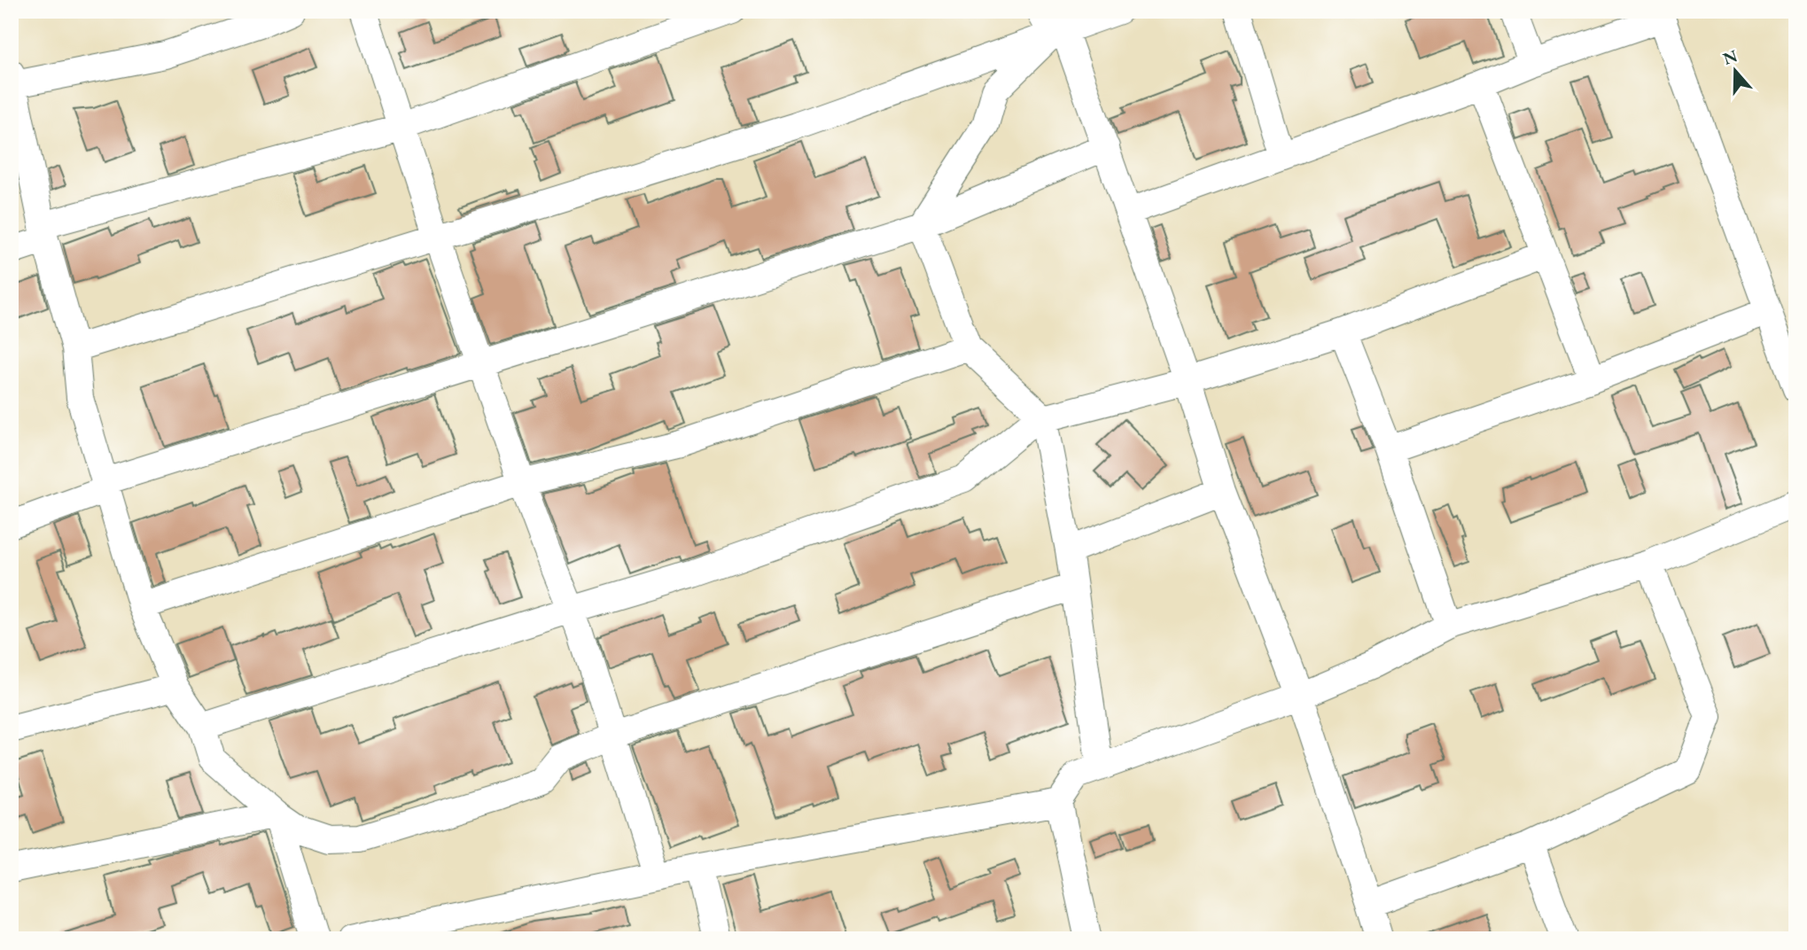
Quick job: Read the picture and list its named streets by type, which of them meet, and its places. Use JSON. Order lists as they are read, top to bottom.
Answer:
{
  "north": "top"
}
